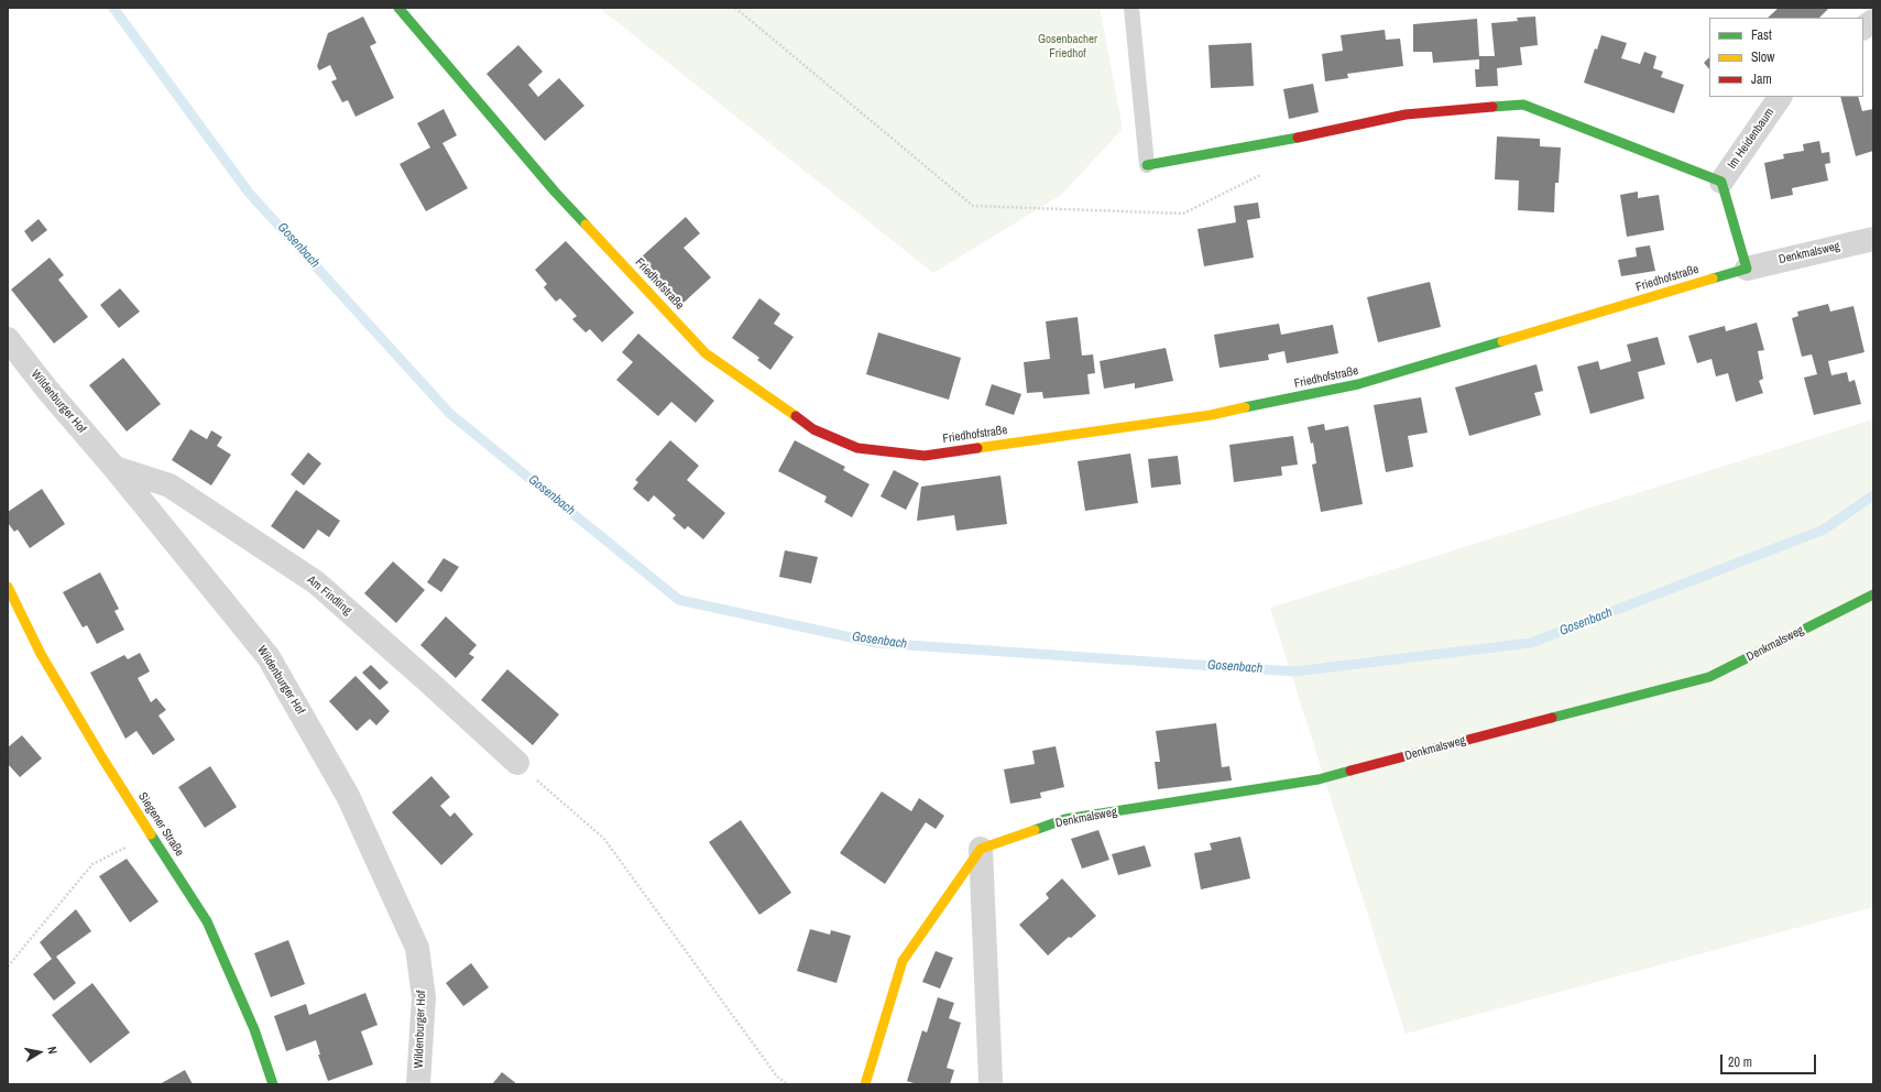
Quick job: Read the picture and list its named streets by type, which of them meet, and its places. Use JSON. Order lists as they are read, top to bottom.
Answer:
{
  "streets": {
    "street": [
      "Im Heidenbaum",
      "Denkmalsweg",
      "Friedhofstraße",
      "Wildenburger Hof",
      "Am Findling",
      "Siegener Straße"
    ]
  },
  "crossings": [
    ["Denkmalsweg", "Friedhofstraße"],
    ["Wildenburger Hof", "Am Findling"]
  ],
  "water": ["Gosenbach"],
  "parks": ["Gosenbacher Friedhof"],
  "legend": ["Fast", "Slow", "Jam"],
  "scale_bar": "20 m",
  "north": "right"
}
